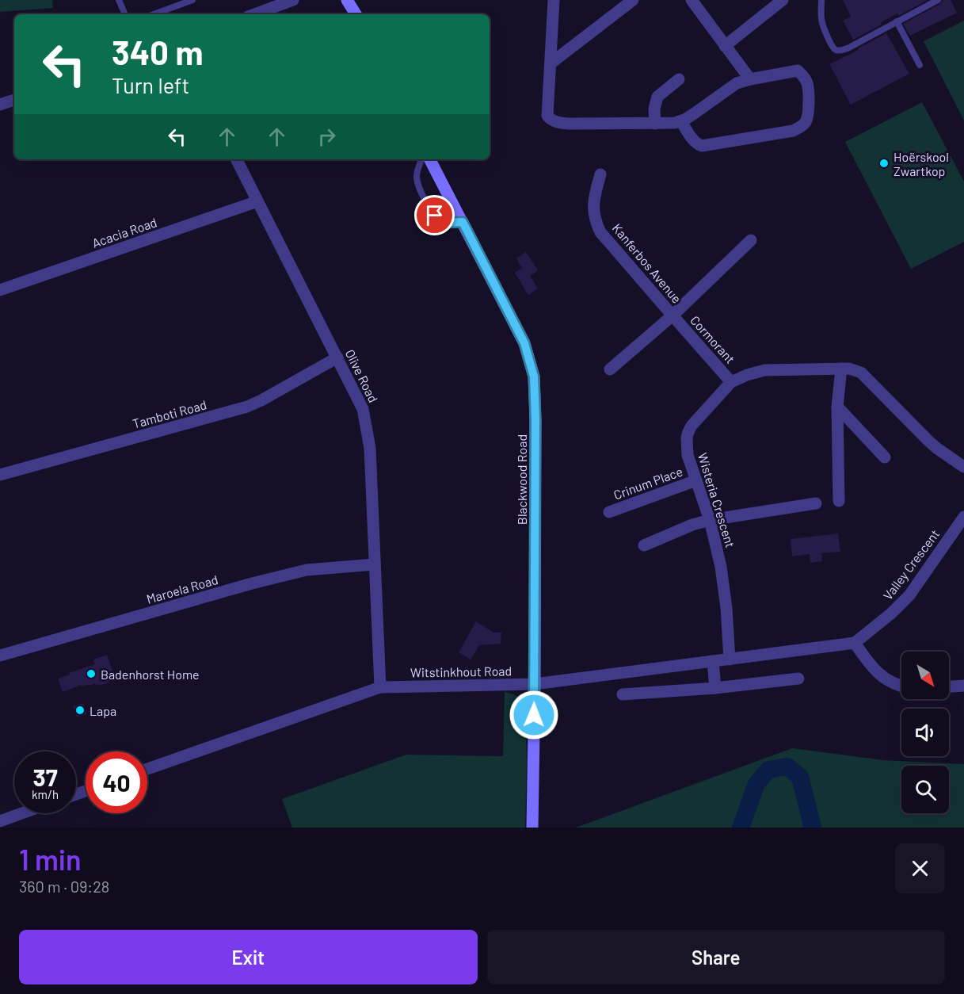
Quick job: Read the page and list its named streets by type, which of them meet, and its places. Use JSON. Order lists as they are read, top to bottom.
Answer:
{
  "streets": {
    "street": [
      "Acacia Road",
      "Kanferbos Avenue",
      "Cormorant",
      "Olive Road",
      "Tamboti Road",
      "Blackwood Road",
      "Crinum Place",
      "Wisteria Crescent",
      "Valley Crescent",
      "Maroela Road",
      "Witstinkhout Road"
    ]
  },
  "crossings": [
    ["Acacia Road", "Olive Road"],
    ["Kanferbos Avenue", "Cormorant"],
    ["Cormorant", "Wisteria Crescent"],
    ["Olive Road", "Tamboti Road"],
    ["Olive Road", "Maroela Road"],
    ["Olive Road", "Witstinkhout Road"],
    ["Blackwood Road", "Witstinkhout Road"],
    ["Crinum Place", "Wisteria Crescent"],
    ["Wisteria Crescent", "Witstinkhout Road"],
    ["Valley Crescent", "Witstinkhout Road"]
  ],
  "places": ["Hoërskool Zwartkop", "Badenhorst Home", "Lapa"],
  "north": "bottom right",
  "page": {
    "turn": ["340 m", "Turn left"],
    "speed": "37 km/h",
    "limit": "40",
    "heading": ["1 min", "360 m · 09:28"],
    "buttons": ["Exit", "Share"]
  }
}
